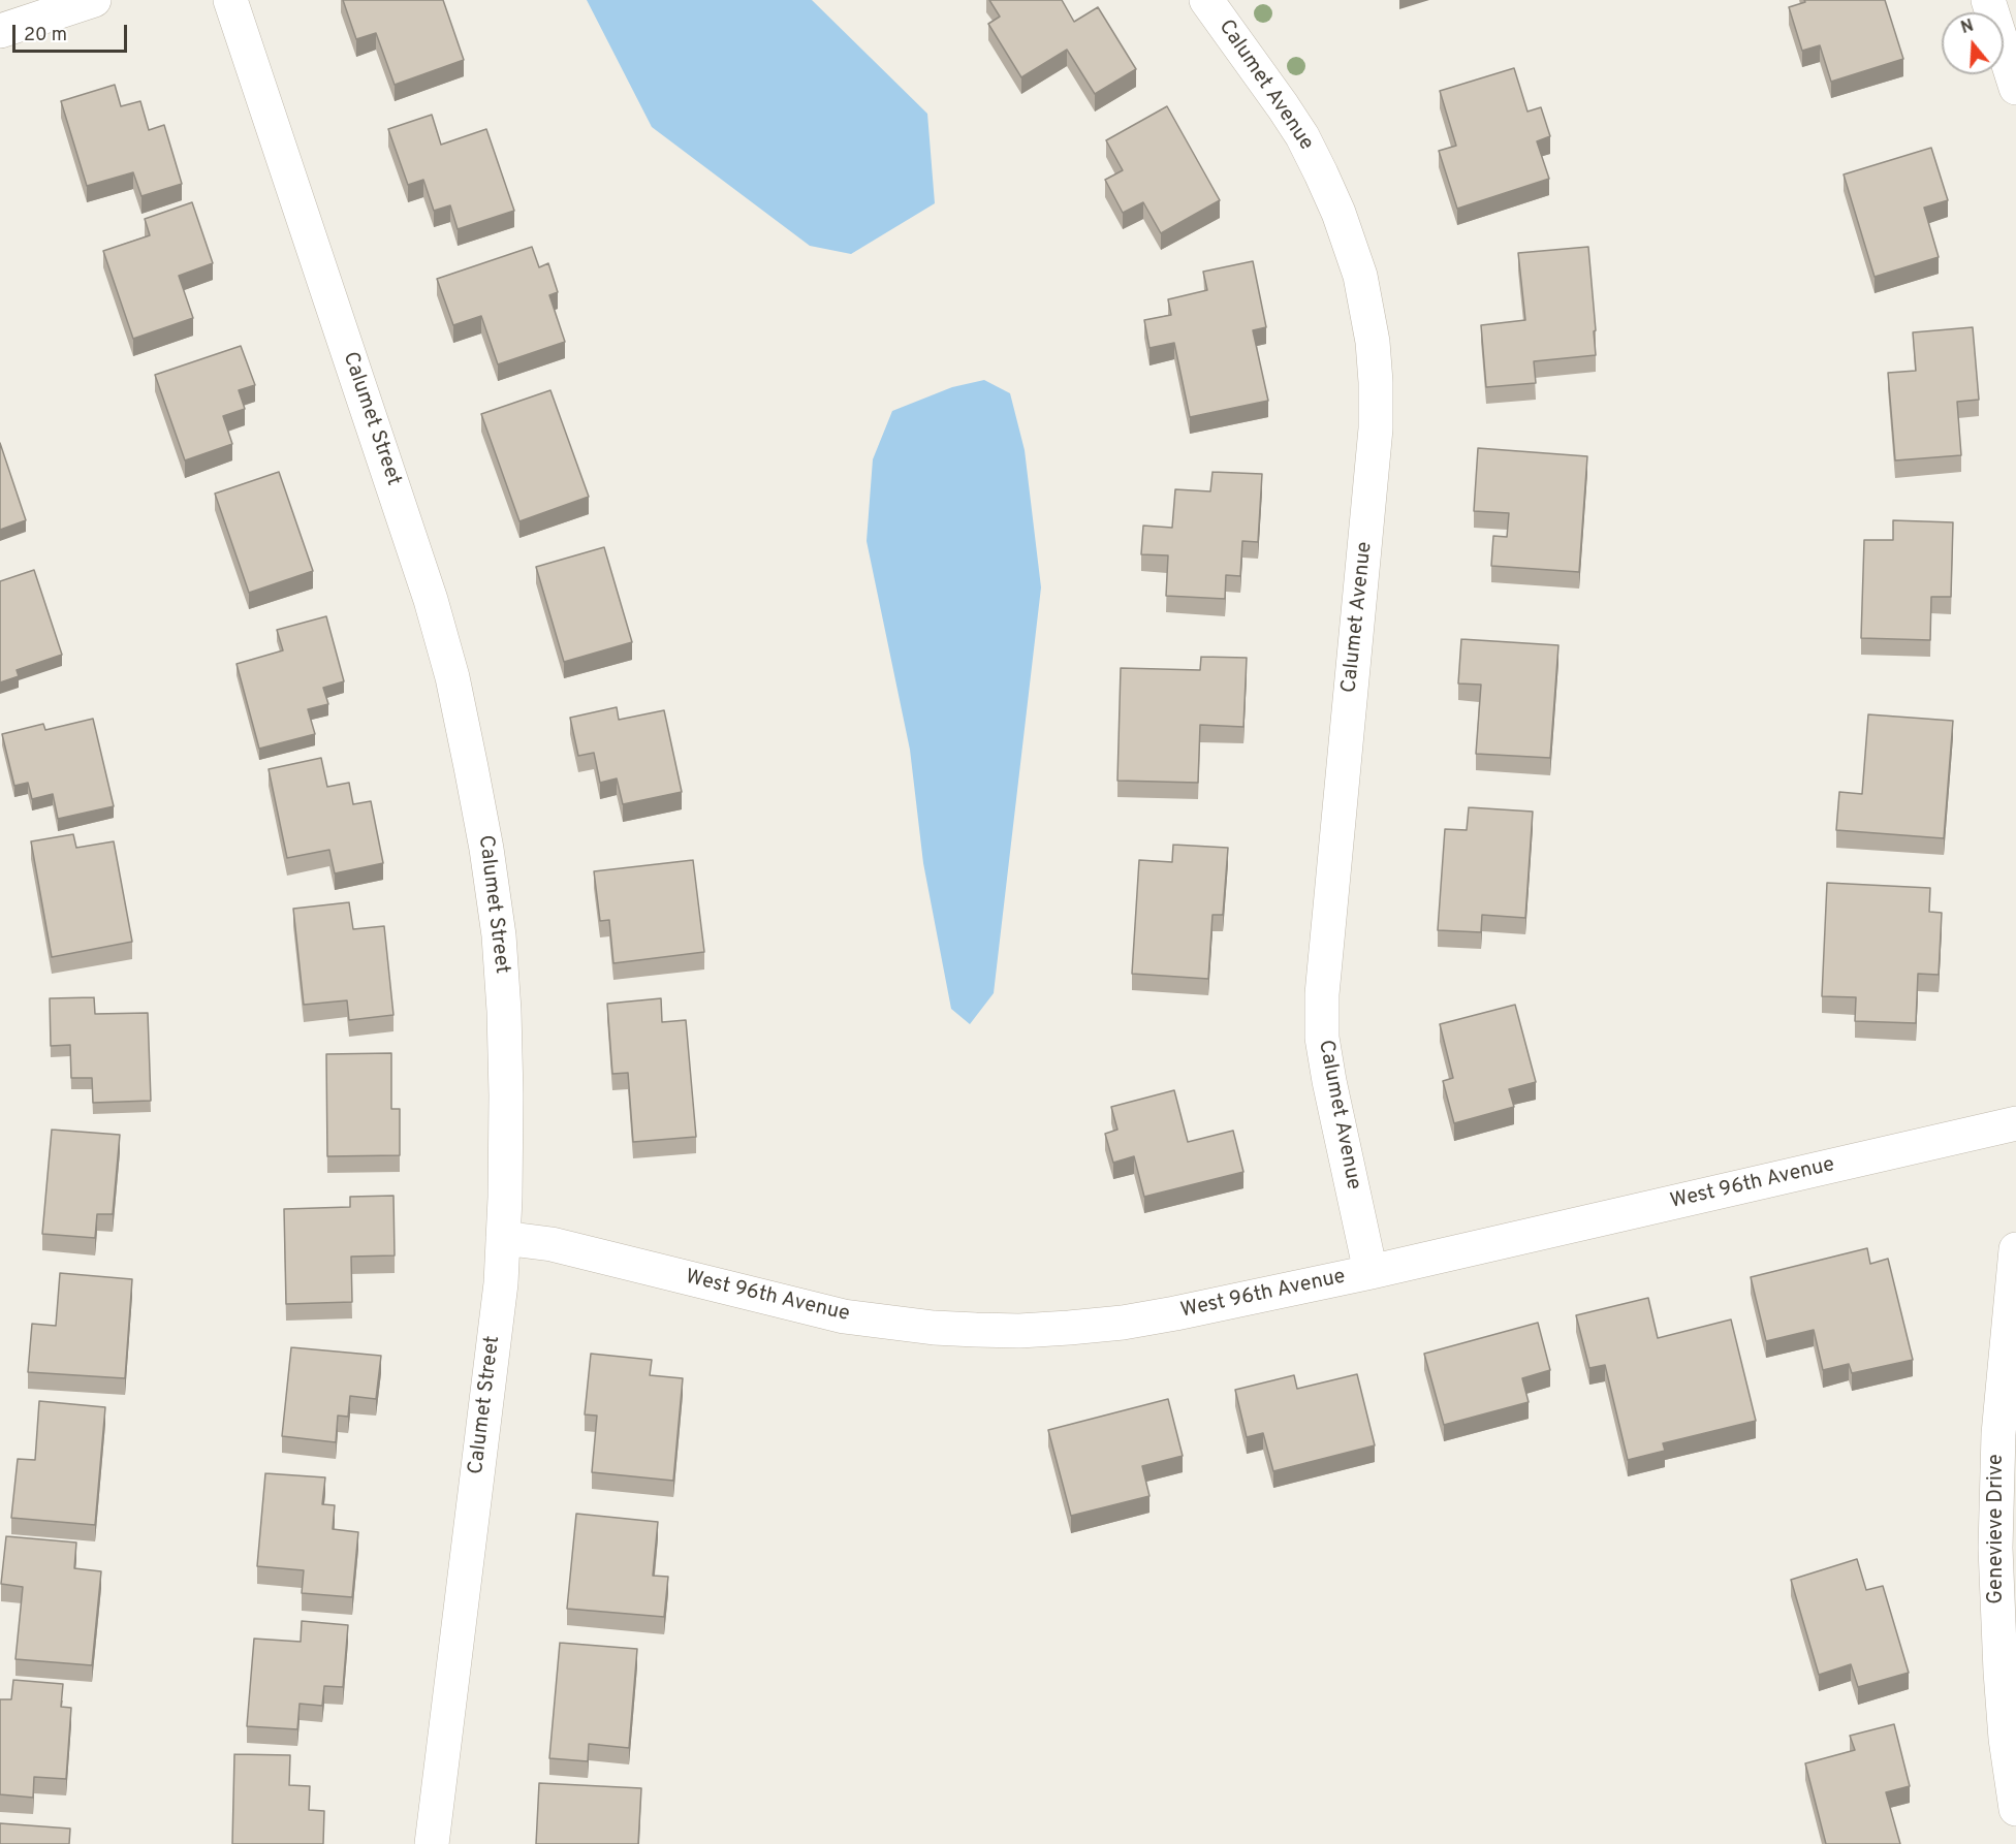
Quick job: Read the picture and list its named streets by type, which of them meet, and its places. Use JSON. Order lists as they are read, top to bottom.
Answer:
{
  "streets": {
    "street": [
      "Calumet Avenue",
      "Calumet Street",
      "West 96th Avenue",
      "Genevieve Drive"
    ]
  },
  "crossings": [
    ["Calumet Avenue", "West 96th Avenue"],
    ["Calumet Street", "West 96th Avenue"]
  ],
  "scale_bar": "20 m",
  "north": "top"
}
